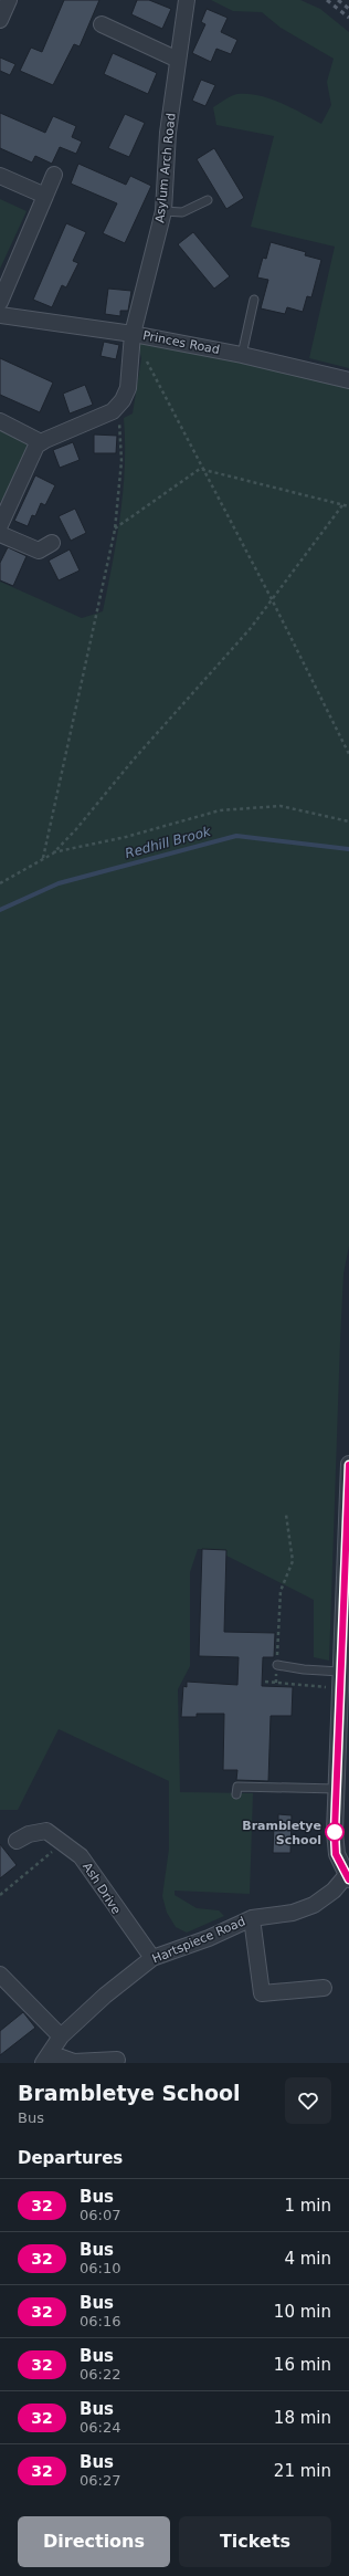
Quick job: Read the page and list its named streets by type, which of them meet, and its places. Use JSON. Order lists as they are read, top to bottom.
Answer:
{
  "streets": {
    "street": [
      "Asylum Arch Road",
      "Princes Road",
      "Ash Drive",
      "Hartspiece Road"
    ]
  },
  "crossings": [
    ["Asylum Arch Road", "Princes Road"],
    ["Ash Drive", "Hartspiece Road"]
  ],
  "water": ["Redhill Brook"],
  "places": ["Brambletye School"],
  "lines": ["bus line 32"],
  "page": {
    "heading": [
      ["Brambletye School", "Bus"],
      "Departures"
    ],
    "list": [
      {
        "mark": "32",
        "name": "Bus",
        "note": "06:07",
        "value": "1 min"
      },
      {
        "mark": "32",
        "name": "Bus",
        "note": "06:10",
        "value": "4 min"
      },
      {
        "mark": "32",
        "name": "Bus",
        "note": "06:16",
        "value": "10 min"
      },
      {
        "mark": "32",
        "name": "Bus",
        "note": "06:22",
        "value": "16 min"
      },
      {
        "mark": "32",
        "name": "Bus",
        "note": "06:24",
        "value": "18 min"
      },
      {
        "mark": "32",
        "name": "Bus",
        "note": "06:27",
        "value": "21 min"
      }
    ],
    "buttons": ["Directions", "Tickets"]
  }
}
